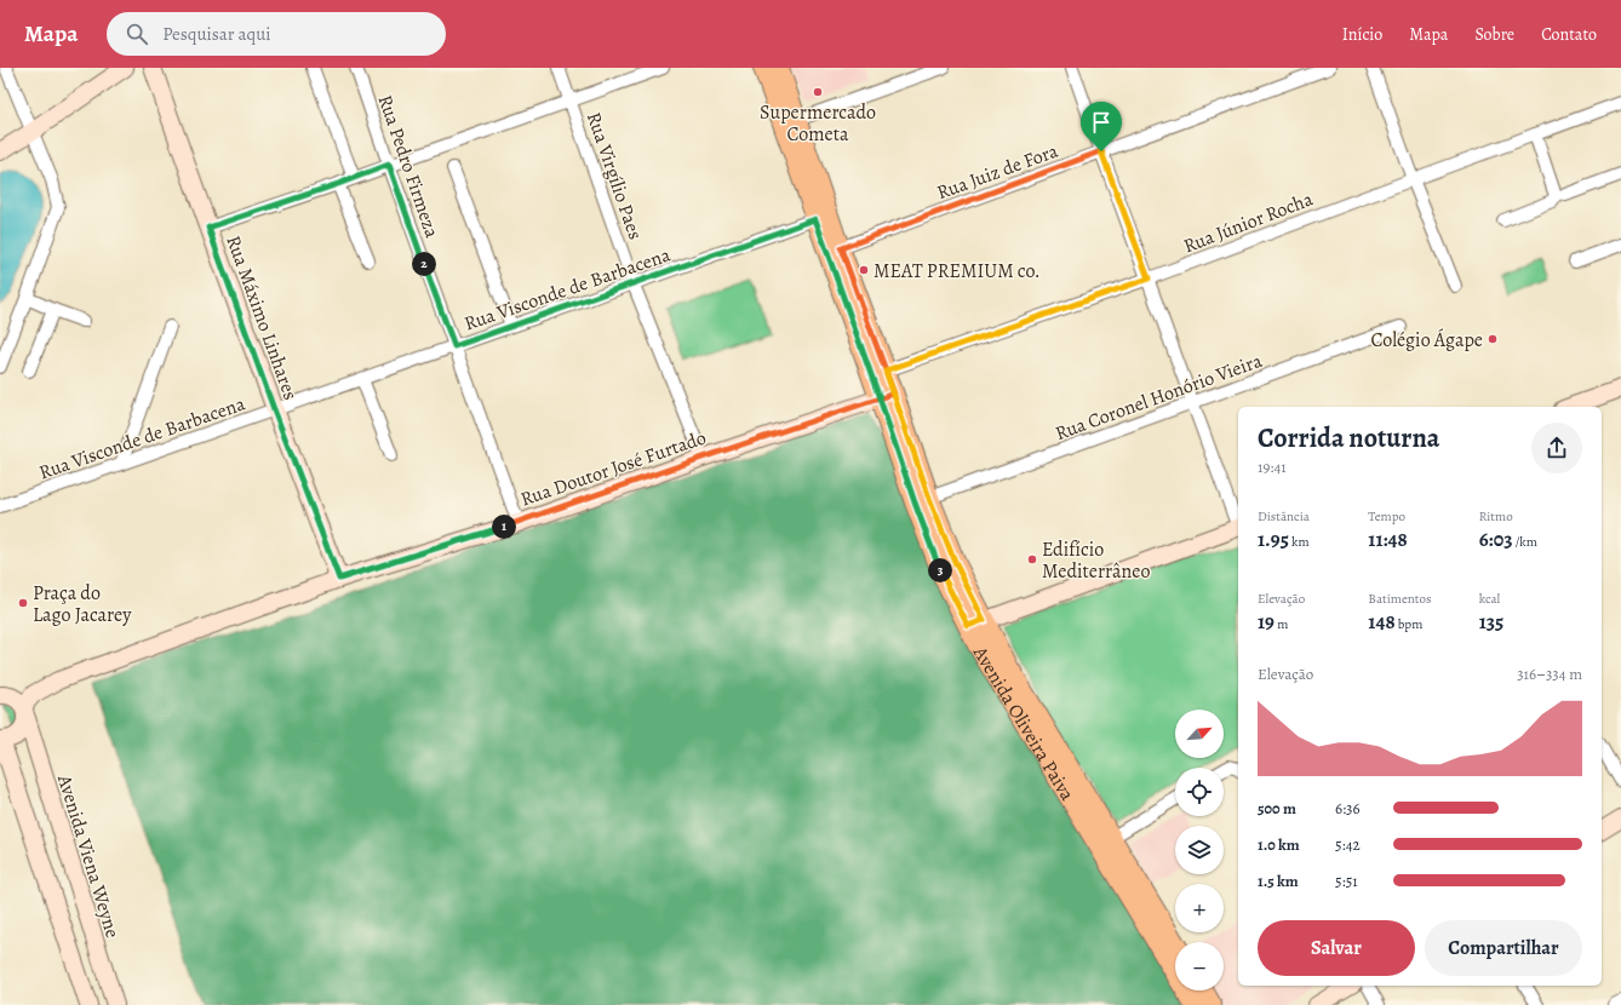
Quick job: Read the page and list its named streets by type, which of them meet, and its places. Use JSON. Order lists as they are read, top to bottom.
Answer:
{
  "streets": {
    "main road": ["Avenida Oliveira Paiva"],
    "street": [
      "Rua Pedro Firmeza",
      "Rua Juiz de Fora",
      "Rua Virgílio Paes",
      "Rua Júnior Rocha",
      "Rua Visconde de Barbacena",
      "Rua Máximo Linhares",
      "Rua Coronel Honório Vieira",
      "Rua Doutor José Furtado",
      "Avenida Viena Weyne"
    ]
  },
  "crossings": [
    ["Rua Pedro Firmeza", "Rua Visconde de Barbacena"],
    ["Rua Pedro Firmeza", "Rua Doutor José Furtado"],
    ["Rua Juiz de Fora", "Avenida Oliveira Paiva"],
    ["Rua Virgílio Paes", "Rua Visconde de Barbacena"],
    ["Rua Virgílio Paes", "Rua Doutor José Furtado"],
    ["Rua Júnior Rocha", "Avenida Oliveira Paiva"],
    ["Rua Visconde de Barbacena", "Rua Máximo Linhares"],
    ["Rua Visconde de Barbacena", "Avenida Oliveira Paiva"],
    ["Rua Máximo Linhares", "Rua Doutor José Furtado"],
    ["Rua Coronel Honório Vieira", "Avenida Oliveira Paiva"],
    ["Rua Doutor José Furtado", "Avenida Oliveira Paiva"],
    ["Rua Doutor José Furtado", "Avenida Viena Weyne"]
  ],
  "places": [
    "Supermercado Cometa",
    "MEAT PREMIUM co.",
    "Colégio Ágape",
    "Edifício Mediterrâneo",
    "Praça do Lago Jacarey"
  ],
  "north": "top right",
  "page": {
    "header": "Mapa",
    "search": "Pesquisar aqui",
    "nav": [
      "Início",
      "Mapa",
      "Sobre",
      "Contato"
    ],
    "pins": ["2", "1", "3"],
    "heading": ["Corrida noturna", "19:41"],
    "stats": [
      ["Distância", "1.95 km"],
      ["Tempo", "11:48"],
      ["Ritmo", "6:03 /km"],
      ["Elevação", "19 m"],
      ["Batimentos", "148 bpm"],
      ["kcal", "135"]
    ],
    "chart": ["Elevação", "316–334 m"],
    "map_buttons": ["+", "−"],
    "list": [
      {
        "name": "500 m",
        "note": "6:36"
      },
      {
        "name": "1.0 km",
        "note": "5:42"
      },
      {
        "name": "1.5 km",
        "note": "5:51"
      }
    ],
    "buttons": ["Salvar", "Compartilhar"]
  }
}
